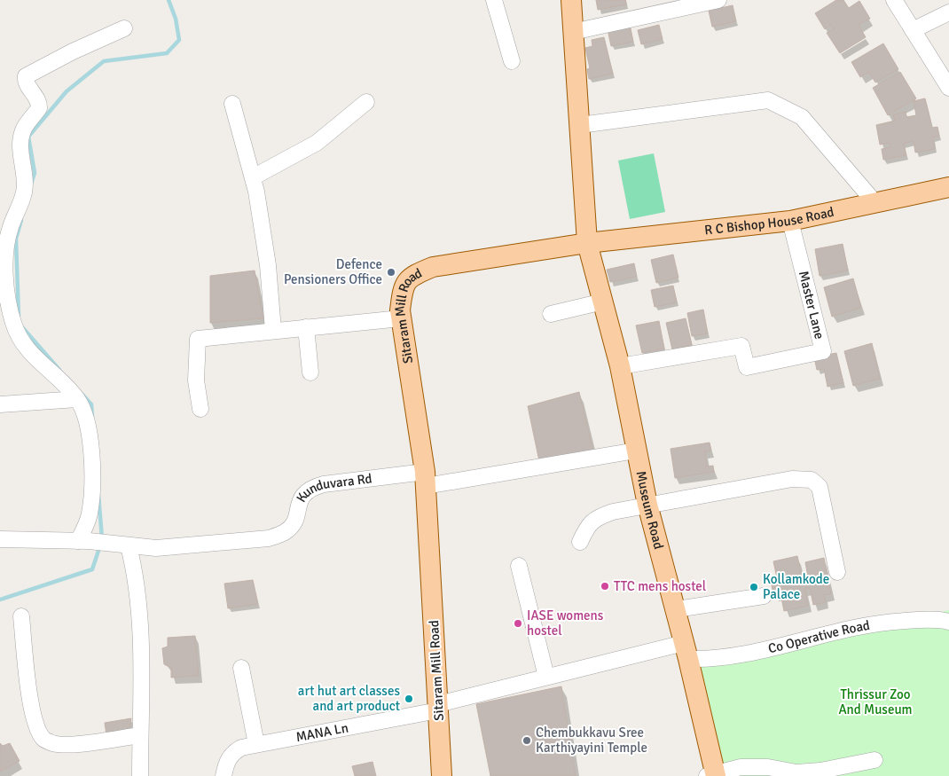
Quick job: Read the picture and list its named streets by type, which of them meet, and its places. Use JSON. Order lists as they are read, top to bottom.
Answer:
{
  "streets": {
    "main road": ["R C Bishop House Road", "Sitaram Mill Road", "Museum Road"],
    "street": [
      "Master Lane",
      "Kunduvara Rd",
      "Co Operative Road",
      "MANA Ln"
    ]
  },
  "crossings": [
    ["R C Bishop House Road", "Master Lane"],
    ["R C Bishop House Road", "Sitaram Mill Road"],
    ["R C Bishop House Road", "Museum Road"],
    ["Master Lane", "Museum Road"],
    ["Sitaram Mill Road", "Kunduvara Rd"],
    ["Sitaram Mill Road", "Museum Road"],
    ["Sitaram Mill Road", "MANA Ln"],
    ["Kunduvara Rd", "Museum Road"],
    ["Museum Road", "Co Operative Road"],
    ["Co Operative Road", "MANA Ln"]
  ],
  "parks": ["Thrissur Zoo And Museum"],
  "places": [
    "Defence Pensioners Office",
    "TTC mens hostel",
    "Kollamkode Palace",
    "IASE womens hostel",
    "art hut art classes and art product",
    "Chembukkavu Sree Karthiyayini Temple"
  ]
}
